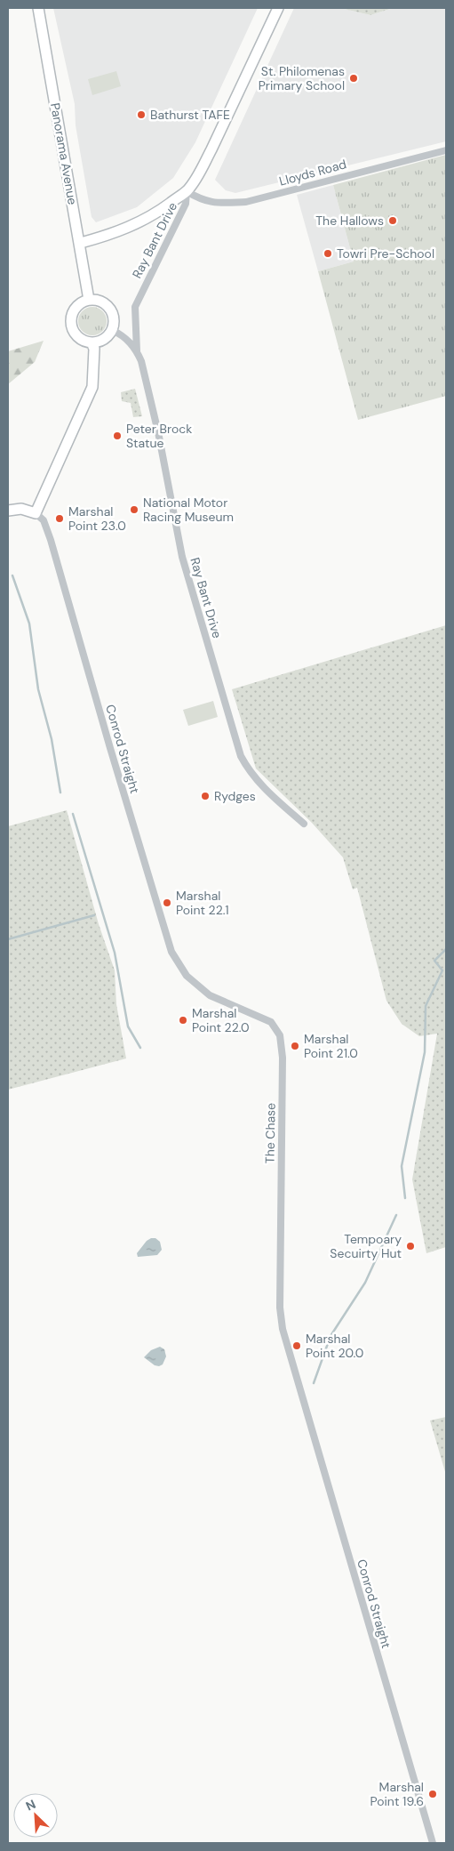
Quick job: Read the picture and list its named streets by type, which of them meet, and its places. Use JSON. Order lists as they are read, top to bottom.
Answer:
{
  "streets": {
    "street": [
      "Panorama Avenue",
      "Lloyds Road",
      "Ray Bant Drive",
      "Conrod Straight",
      "The Chase"
    ]
  },
  "crossings": [
    ["Panorama Avenue", "Ray Bant Drive"],
    ["Lloyds Road", "Ray Bant Drive"],
    ["Conrod Straight", "The Chase"]
  ],
  "places": [
    "St. Philomenas Primary School",
    "Bathurst TAFE",
    "The Hallows",
    "Towri Pre-School",
    "Peter Brock Statue",
    "National Motor Racing Museum",
    "Marshal Point 23.0",
    "Rydges",
    "Marshal Point 22.1",
    "Marshal Point 22.0",
    "Marshal Point 21.0",
    "Tempoary Secuirty Hut",
    "Marshal Point 20.0",
    "Marshal Point 19.6"
  ],
  "north": "top left"
}
